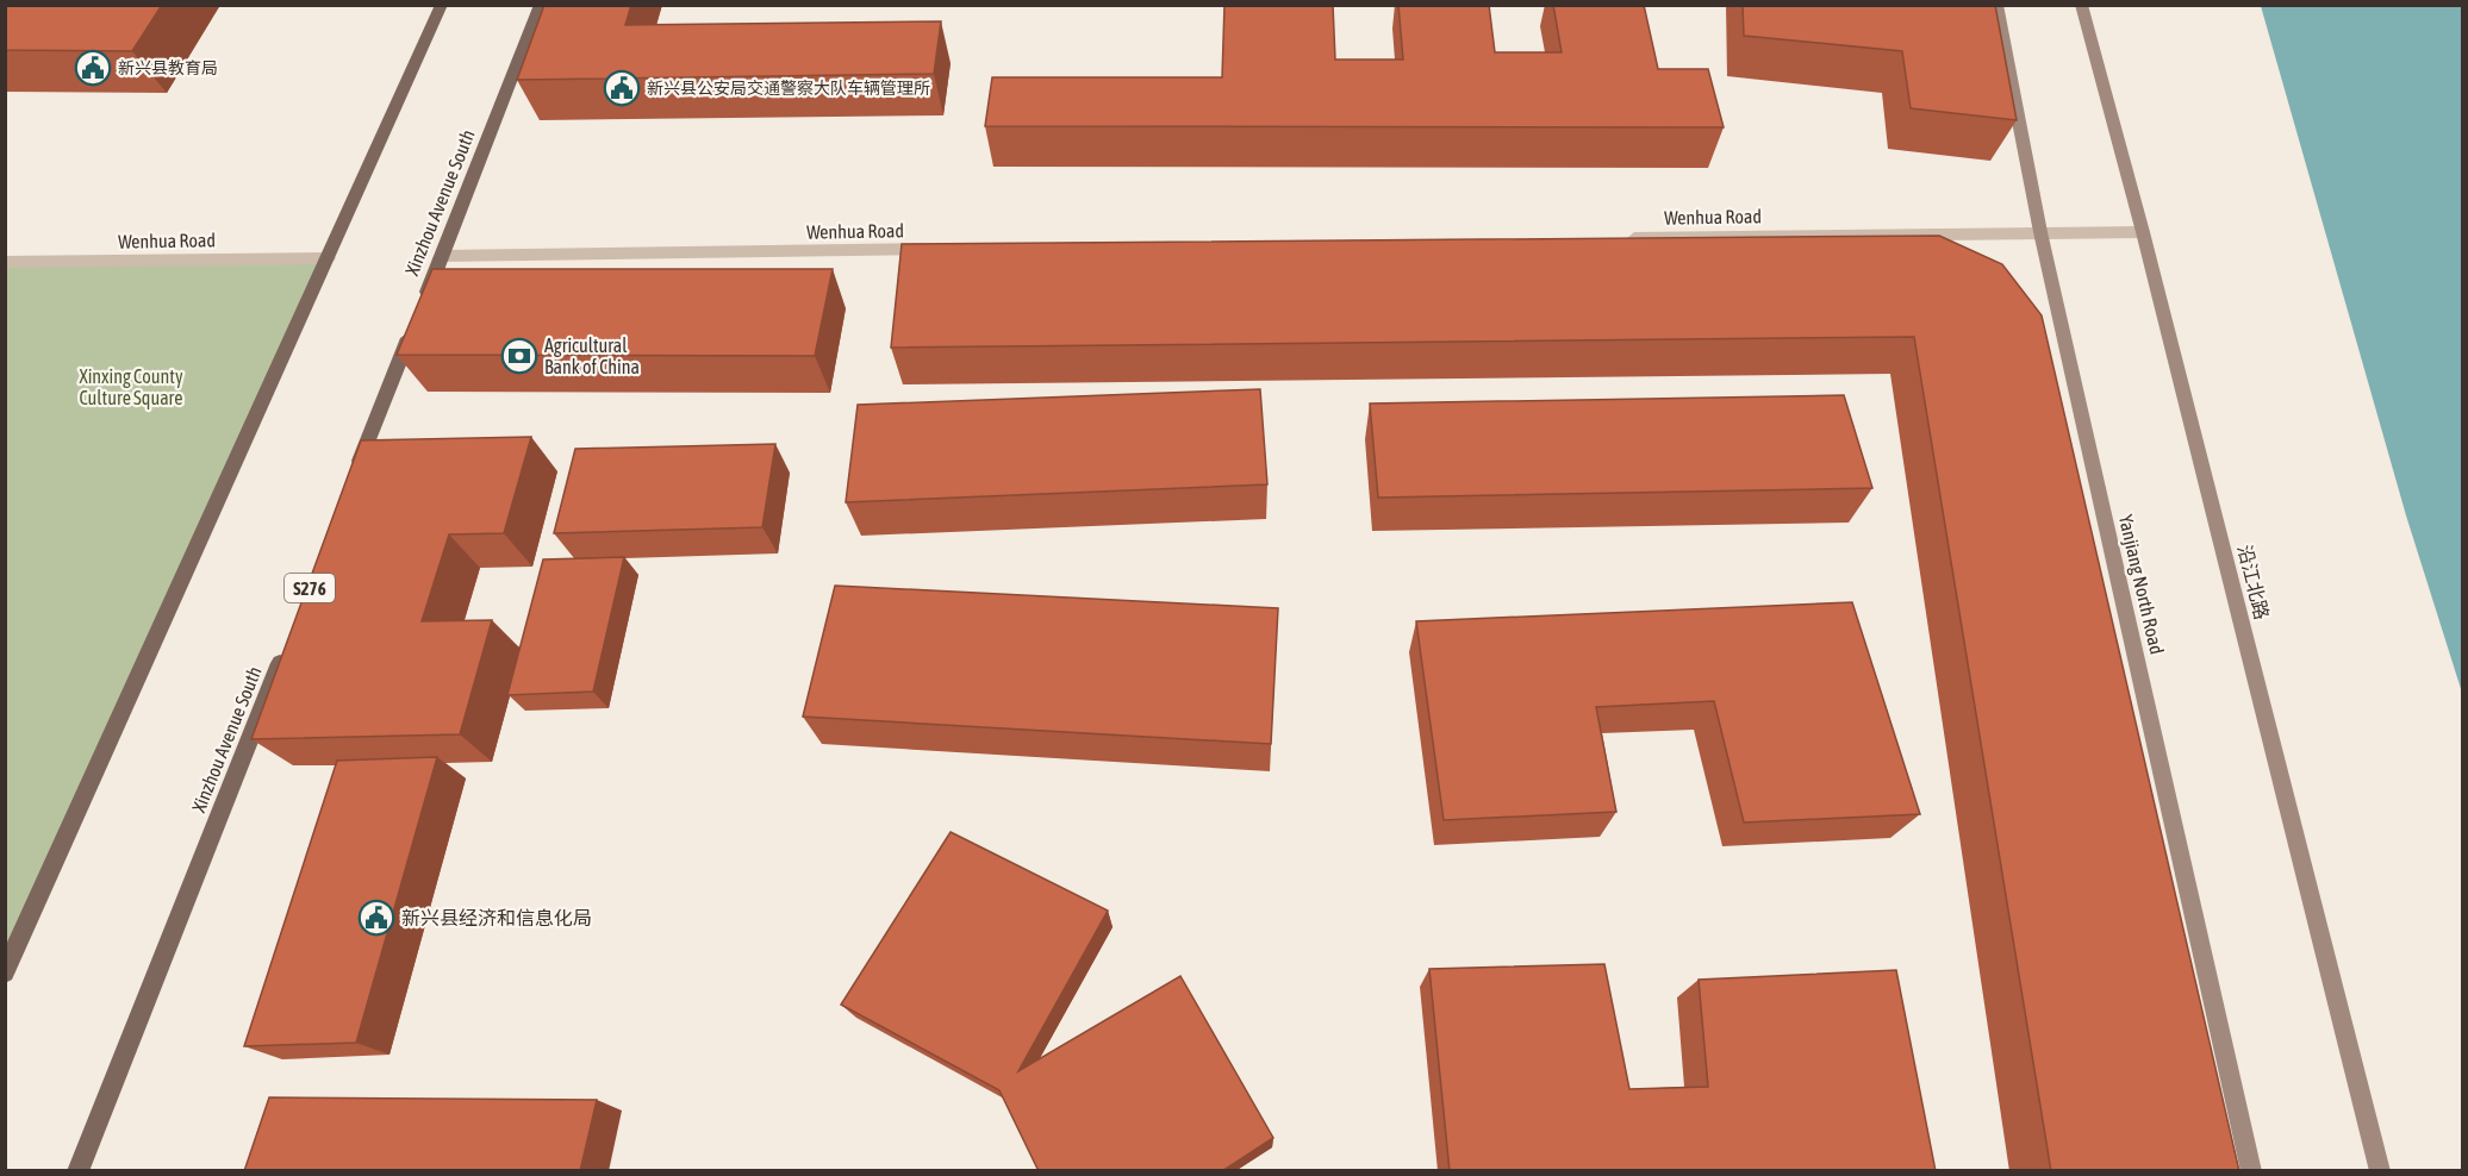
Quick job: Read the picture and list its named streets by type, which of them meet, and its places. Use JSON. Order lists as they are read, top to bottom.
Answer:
{
  "streets": {
    "main road": ["Xinzhou Avenue South", "沿江北路", "Yanjiang North Road"],
    "street": ["Wenhua Road"]
  },
  "crossings": [
    ["Xinzhou Avenue South", "Wenhua Road"],
    ["Wenhua Road", "沿江北路"],
    ["Wenhua Road", "Yanjiang North Road"]
  ],
  "parks": ["Xinxing County Culture Square"],
  "places": {
    "public building": ["新兴县教育局", "新兴县公安局交通警察大队车辆管理所", "新兴县经济和信息化局"],
    "bank": ["Agricultural Bank of China"]
  }
}
